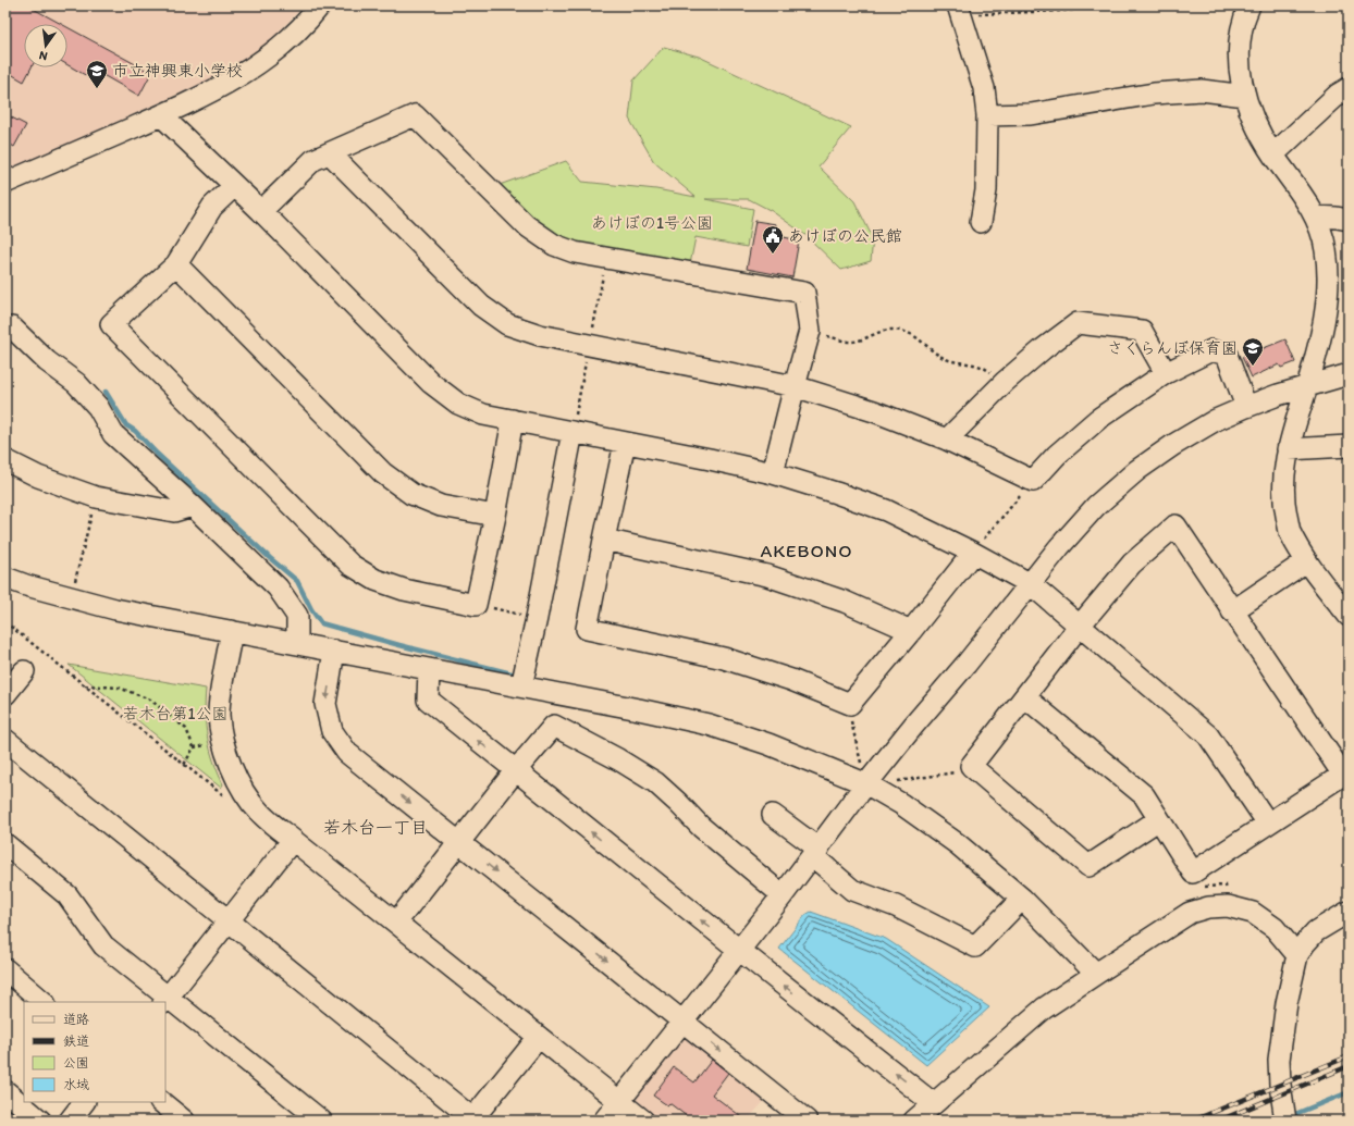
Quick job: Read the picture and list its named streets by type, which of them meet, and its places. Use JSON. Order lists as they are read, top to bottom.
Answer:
{
  "districts": ["AKEBONO", "若木台一丁目"],
  "parks": ["あけぼの1号公園", "若木台第1公園"],
  "places": {
    "school or university": ["市立神興東小学校", "さくらんぼ保育園"],
    "public building": ["あけぼの公民館"]
  },
  "legend": [
    "道路",
    "鉄道",
    "公園",
    "水域"
  ],
  "north": "bottom"
}
